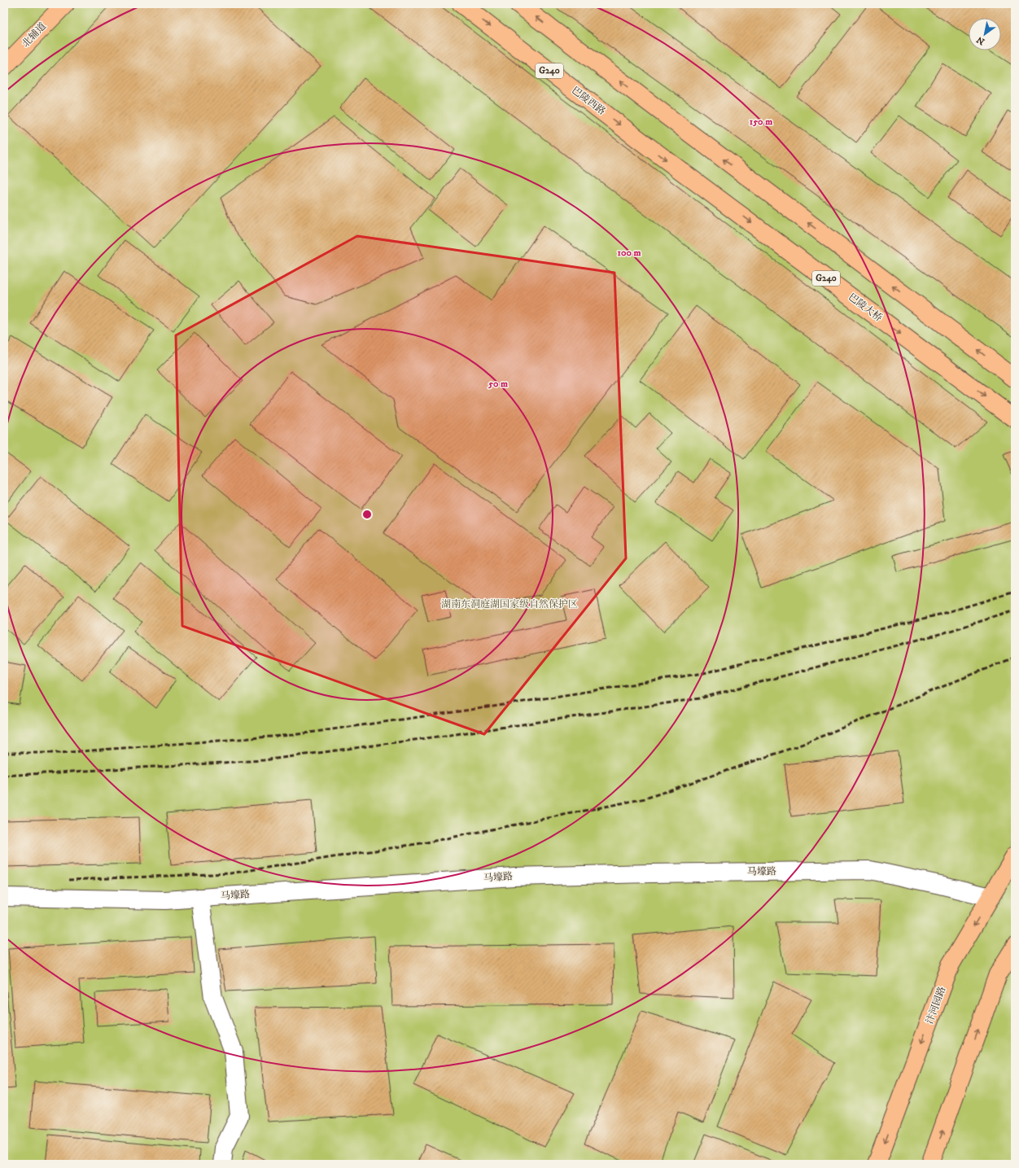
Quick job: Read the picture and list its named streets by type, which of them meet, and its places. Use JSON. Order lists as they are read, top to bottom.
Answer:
{
  "streets": {
    "main road": [
      "北辅道",
      "G240",
      "巴陵西路",
      "巴陵大桥",
      "汴河园路"
    ],
    "street": ["马壕路"]
  },
  "crossings": [
    ["巴陵西路", "巴陵大桥"],
    ["马壕路", "汴河园路"]
  ],
  "parks": ["湖南东洞庭湖国家级自然保护区"],
  "north": "bottom left",
  "rings": ["150 m", "100 m", "50 m"]
}
